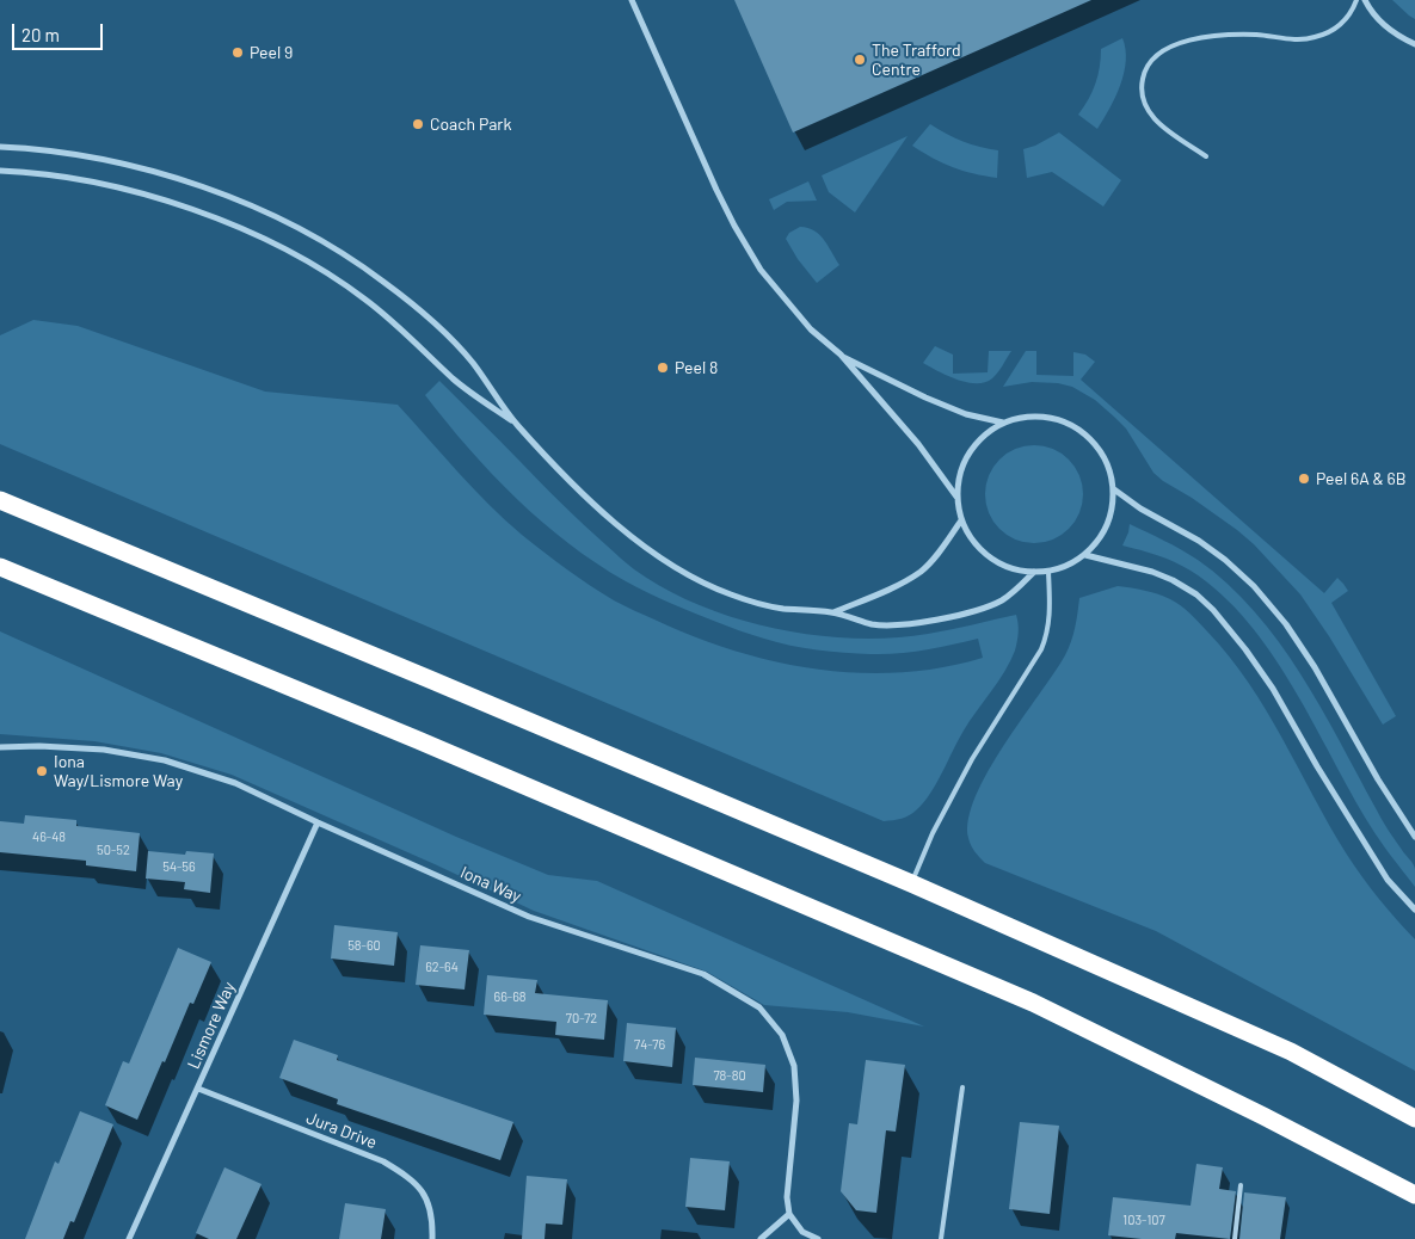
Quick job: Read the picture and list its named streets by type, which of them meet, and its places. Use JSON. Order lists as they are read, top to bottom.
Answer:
{
  "streets": {
    "street": ["Iona Way", "Lismore Way", "Jura Drive"]
  },
  "crossings": [
    ["Iona Way", "Lismore Way"],
    ["Lismore Way", "Jura Drive"]
  ],
  "places": [
    "Peel 9",
    "The Trafford Centre",
    "Coach Park",
    "Peel 8",
    "Peel 6A & 6B",
    "Iona Way/Lismore Way"
  ],
  "house_numbers": [
    "46-48",
    "50-52",
    "54-56",
    "58-60",
    "62-64",
    "66-68",
    "70-72",
    "74-76",
    "78-80",
    "103-107"
  ],
  "scale_bar": "20 m"
}
